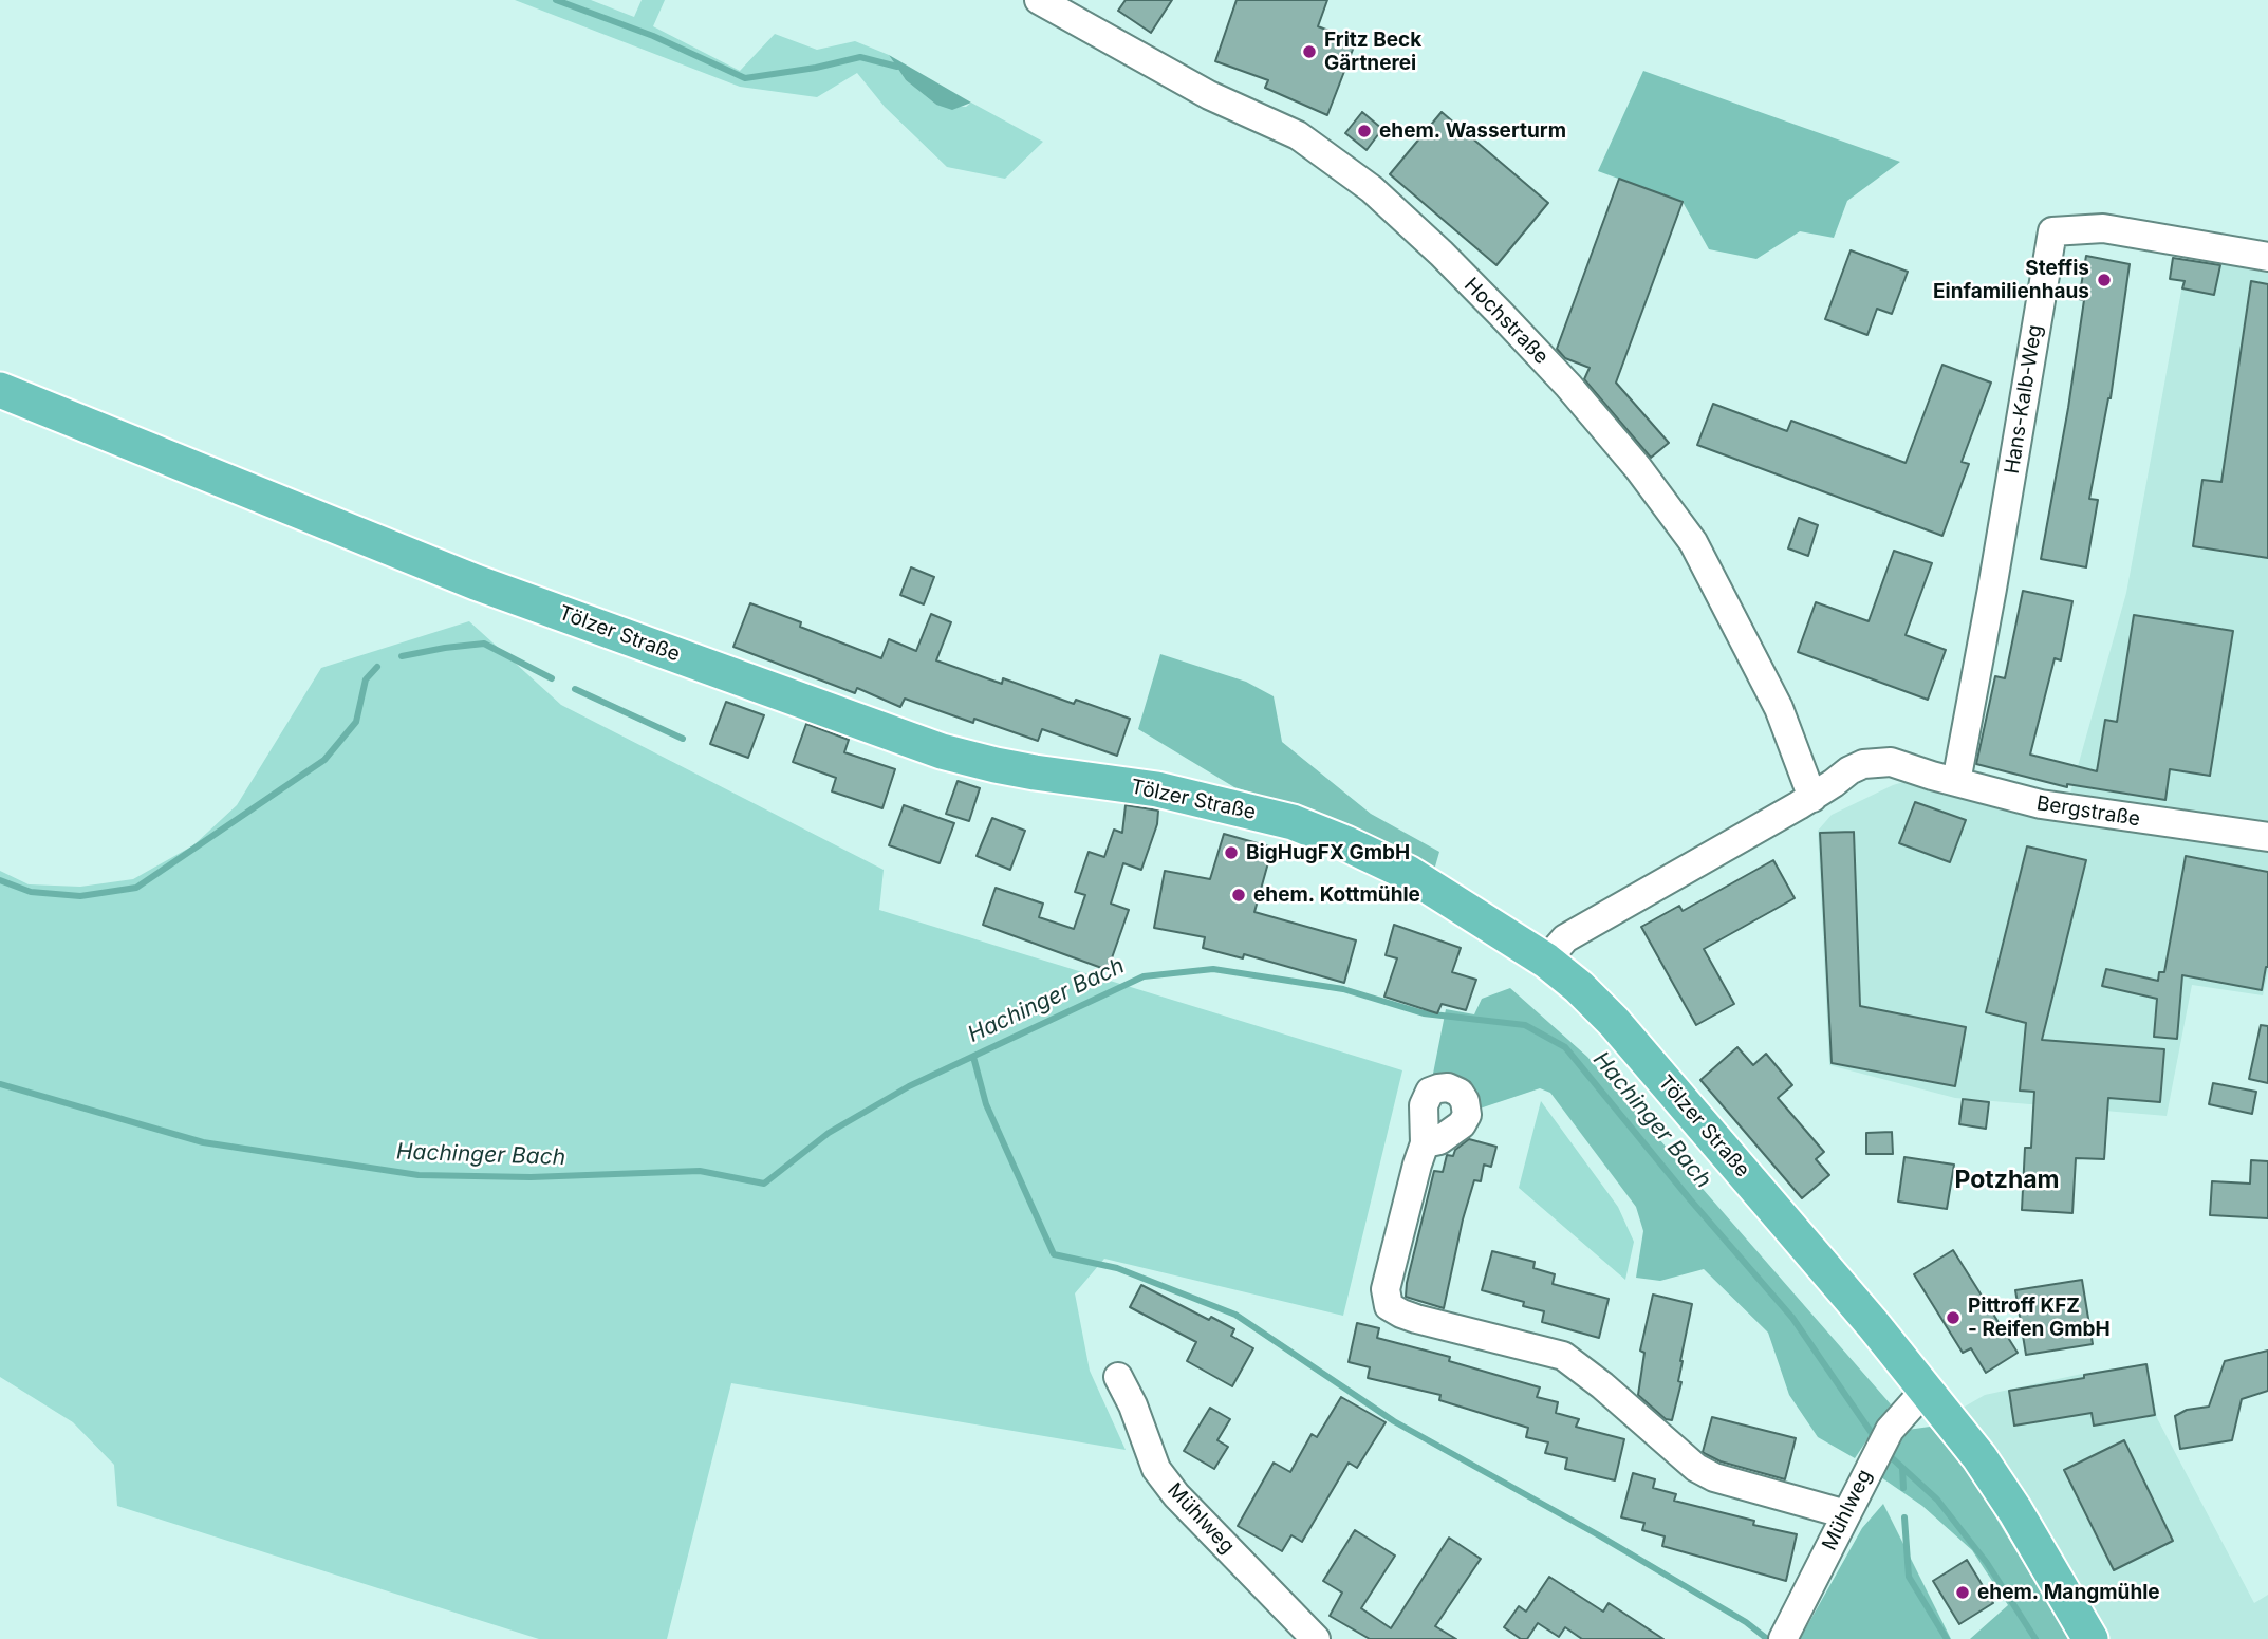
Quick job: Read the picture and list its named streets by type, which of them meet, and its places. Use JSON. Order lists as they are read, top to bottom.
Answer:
{
  "streets": {
    "main road": ["Tölzer Straße"],
    "street": [
      "Hochstraße",
      "Hans-Kalb-Weg",
      "Bergstraße",
      "Mühlweg"
    ]
  },
  "crossings": [
    ["Hochstraße", "Bergstraße"],
    ["Hans-Kalb-Weg", "Bergstraße"],
    ["Tölzer Straße", "Bergstraße"],
    ["Tölzer Straße", "Mühlweg"]
  ],
  "districts": ["Potzham"],
  "water": ["Hachinger Bach"],
  "places": [
    "Fritz Beck Gärtnerei",
    "ehem. Wasserturm",
    "Steffis Einfamilienhaus",
    "BigHugFX GmbH",
    "ehem. Kottmühle",
    "Pittroff KFZ - Reifen GmbH",
    "ehem. Mangmühle"
  ]
}
